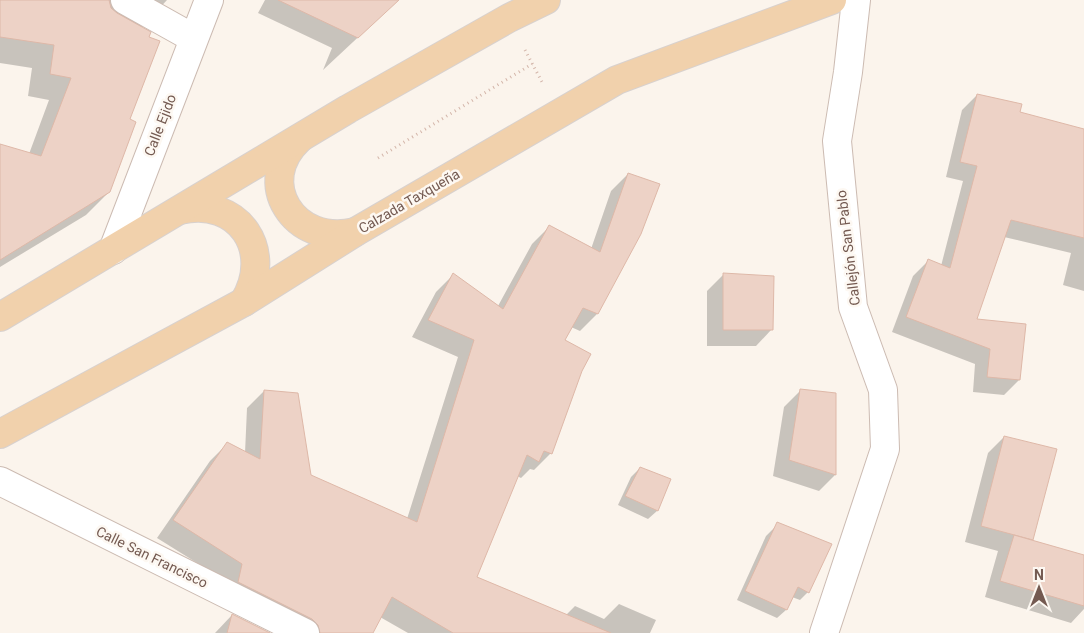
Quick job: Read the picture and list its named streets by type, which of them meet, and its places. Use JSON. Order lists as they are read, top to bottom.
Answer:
{
  "streets": {
    "main road": ["Calzada Taxqueña"],
    "street": ["Calle Ejido", "Callejón San Pablo", "Calle San Francisco"]
  },
  "north": "top"
}
